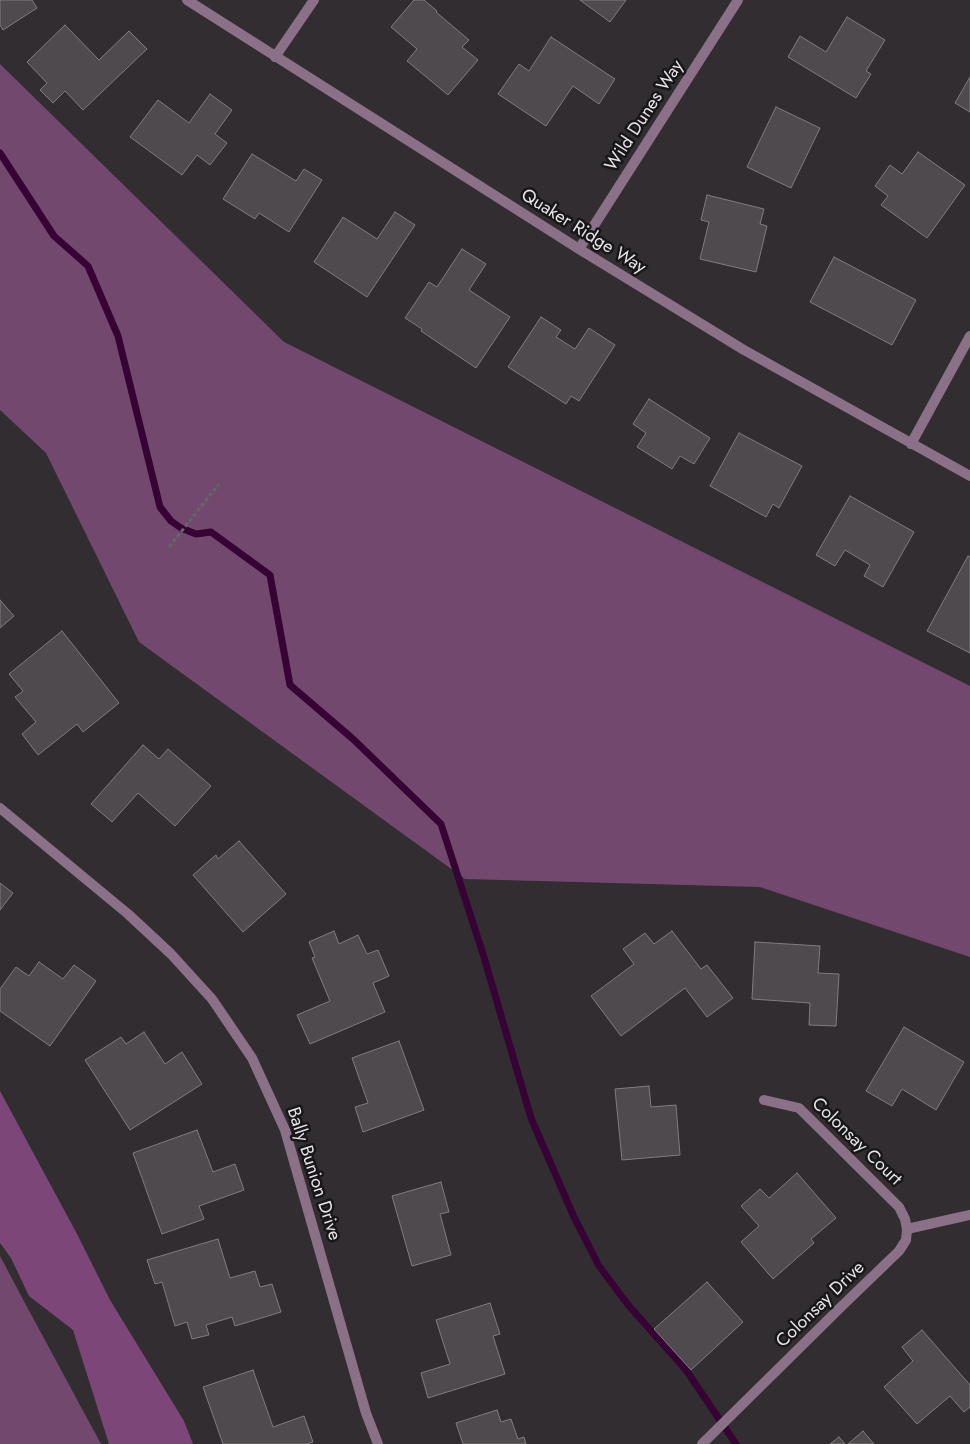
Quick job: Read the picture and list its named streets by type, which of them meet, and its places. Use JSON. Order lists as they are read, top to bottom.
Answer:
{
  "streets": {
    "street": [
      "Wild Dunes Way",
      "Quaker Ridge Way",
      "Colonsay Court",
      "Bally Bunion Drive",
      "Colonsay Drive"
    ]
  },
  "crossings": [
    ["Wild Dunes Way", "Quaker Ridge Way"],
    ["Colonsay Court", "Colonsay Drive"]
  ]
}
